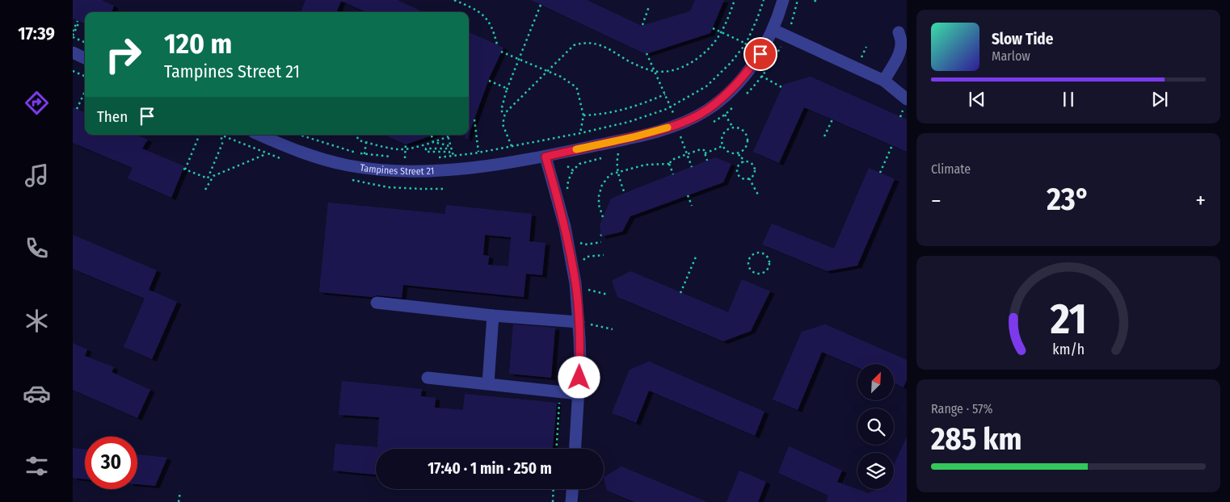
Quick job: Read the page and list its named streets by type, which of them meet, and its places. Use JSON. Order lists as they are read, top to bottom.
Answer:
{
  "streets": {
    "street": ["Tampines Street 21"]
  },
  "north": "top right",
  "page": {
    "tabs": "17:39",
    "turn": ["120 m", "Tampines Street 21"],
    "song": ["Slow Tide", "Marlow"],
    "then": "Then",
    "tile": [
      "Climate",
      ["Range · 57%", "285 km"]
    ],
    "heat": ["−", "23°", "+"],
    "limit": "30",
    "trip": "17:40 · 1 min · 250 m",
    "gauge": ["21", "km/h"]
  }
}
